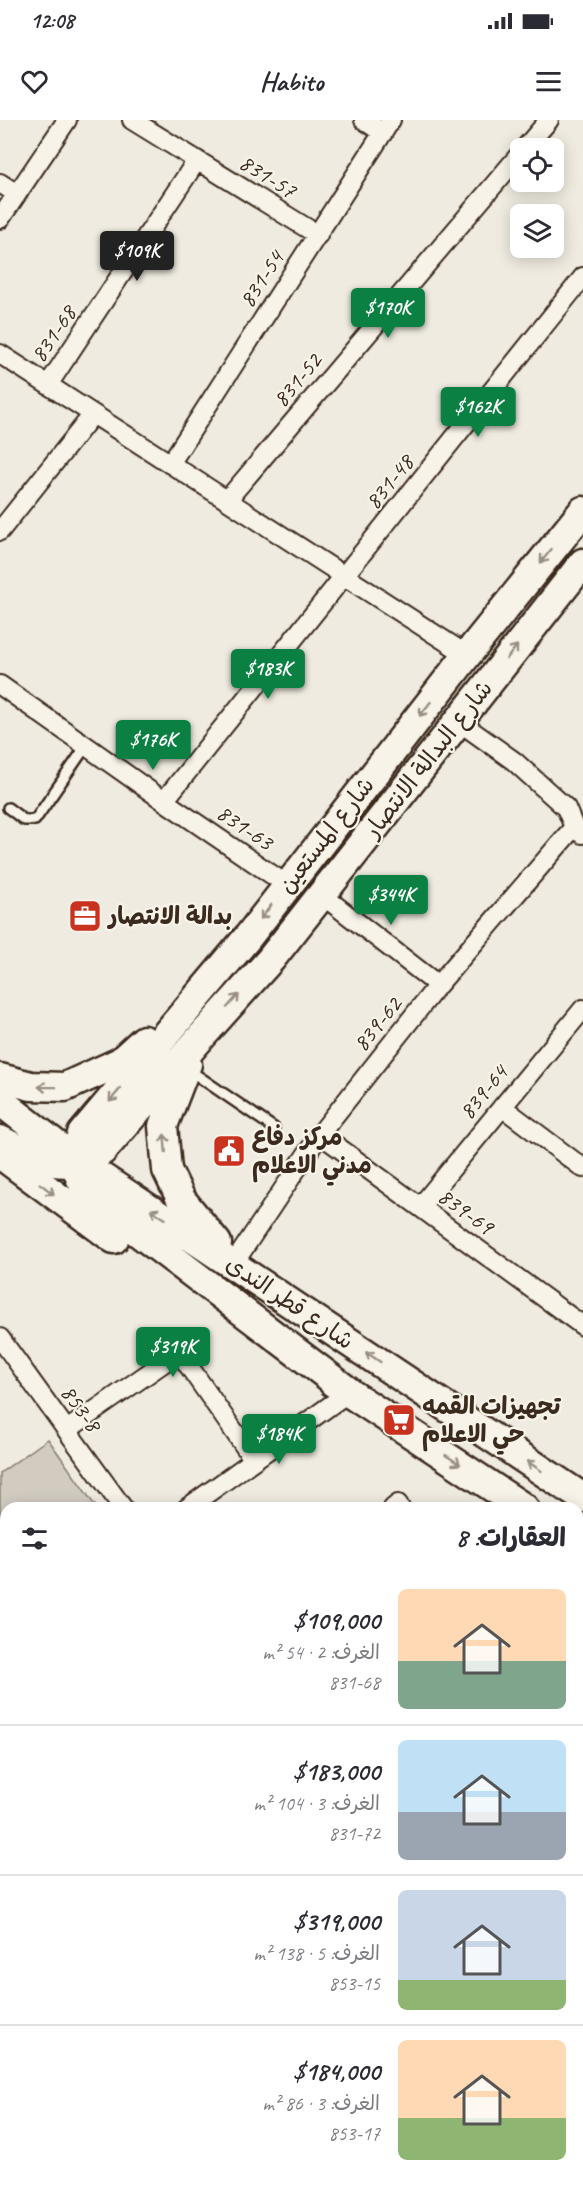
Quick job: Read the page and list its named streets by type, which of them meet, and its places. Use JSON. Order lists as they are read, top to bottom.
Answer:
{
  "streets": {
    "main road": ["شارع البدالة الانتصار", "شارع المستعين", "شارع قطر الندى"],
    "street": [
      "831-57",
      "831-54",
      "831-68",
      "831-52",
      "831-48",
      "831-63",
      "839-62",
      "839-64",
      "839-69",
      "853-8"
    ]
  },
  "crossings": [
    ["831-57", "831-54"],
    ["831-57", "831-68"],
    ["831-48", "831-63"],
    ["شارع البدالة الانتصار", "شارع المستعين"],
    ["شارع البدالة الانتصار", "شارع قطر الندى"],
    ["831-63", "شارع المستعين"],
    ["شارع المستعين", "شارع قطر الندى"],
    ["839-62", "839-69"],
    ["839-62", "شارع قطر الندى"],
    ["839-64", "839-69"]
  ],
  "one_way": ["شارع البدالة الانتصار", "شارع المستعين"],
  "places": {
    "office": ["بدالة الانتصار"],
    "public building": ["مركز دفاع مدني الاعلام"],
    "supermarket": ["تجهيزات القمه حي الاعلام"]
  },
  "page": {
    "status": "12:08",
    "header": "Habito",
    "price": [
      "$109K",
      "$170K",
      "$162K",
      "$183K",
      "$176K",
      "$344K",
      "$319K",
      "$184K"
    ],
    "heading": "العقارات: 8",
    "list": [
      {
        "name": "$109,000",
        "note": "الغرف: 2 · 54 m² · 831-68"
      },
      {
        "name": "$183,000",
        "note": "الغرف: 3 · 104 m² · 831-72"
      },
      {
        "name": "$319,000",
        "note": "الغرف: 5 · 138 m² · 853-15"
      },
      {
        "name": "$184,000",
        "note": "الغرف: 3 · 86 m² · 853-17"
      }
    ]
  }
}
